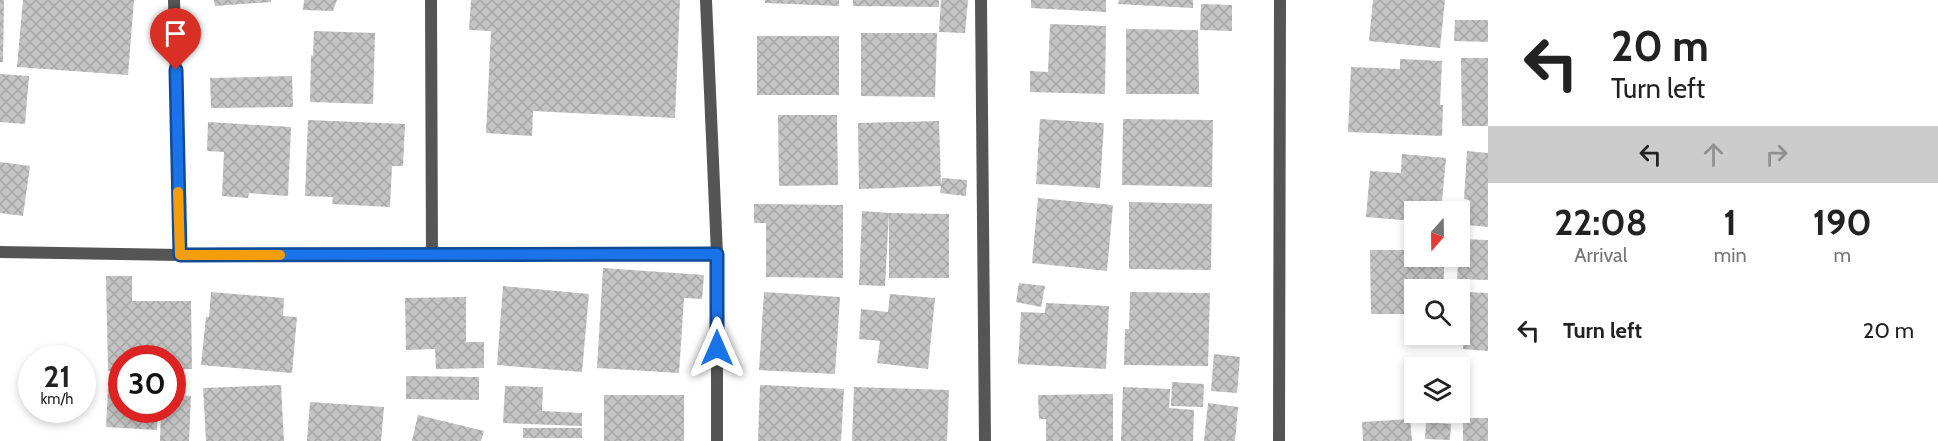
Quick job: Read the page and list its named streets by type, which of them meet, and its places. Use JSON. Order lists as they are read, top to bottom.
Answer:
{
  "north": "bottom",
  "page": {
    "turn": ["20 m", "Turn left"],
    "eta": [
      "22:08",
      "Arrival",
      "1",
      "min",
      "190",
      "m"
    ],
    "list": [
      {
        "name": "Turn left",
        "value": "20 m"
      }
    ],
    "speed": "21 km/h",
    "limit": "30"
  }
}
